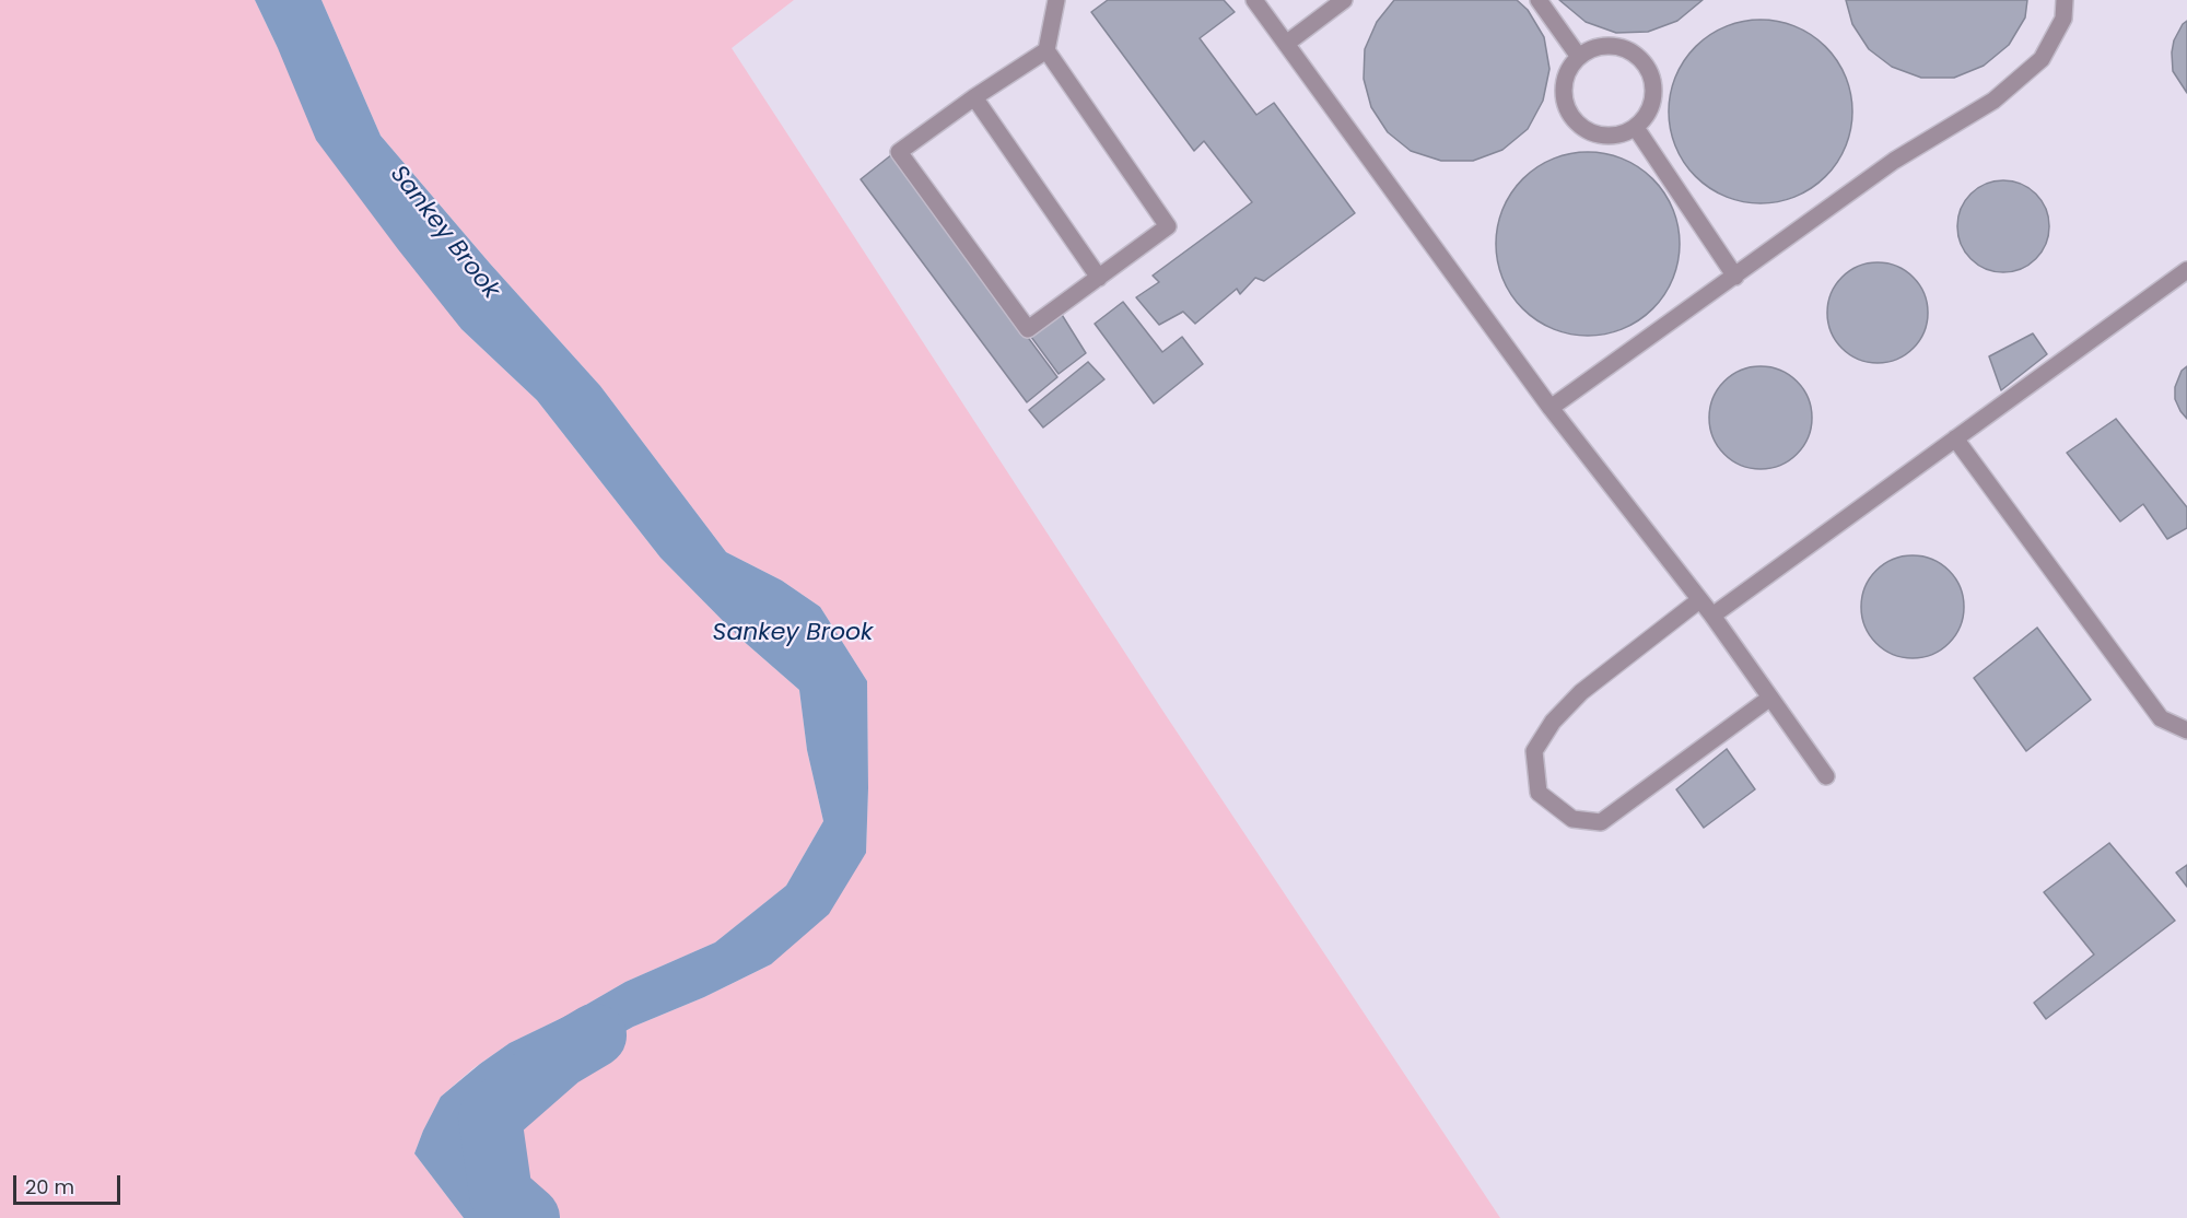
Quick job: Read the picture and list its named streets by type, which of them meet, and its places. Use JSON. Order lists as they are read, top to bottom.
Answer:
{
  "water": ["Sankey Brook"],
  "scale_bar": "20 m"
}
